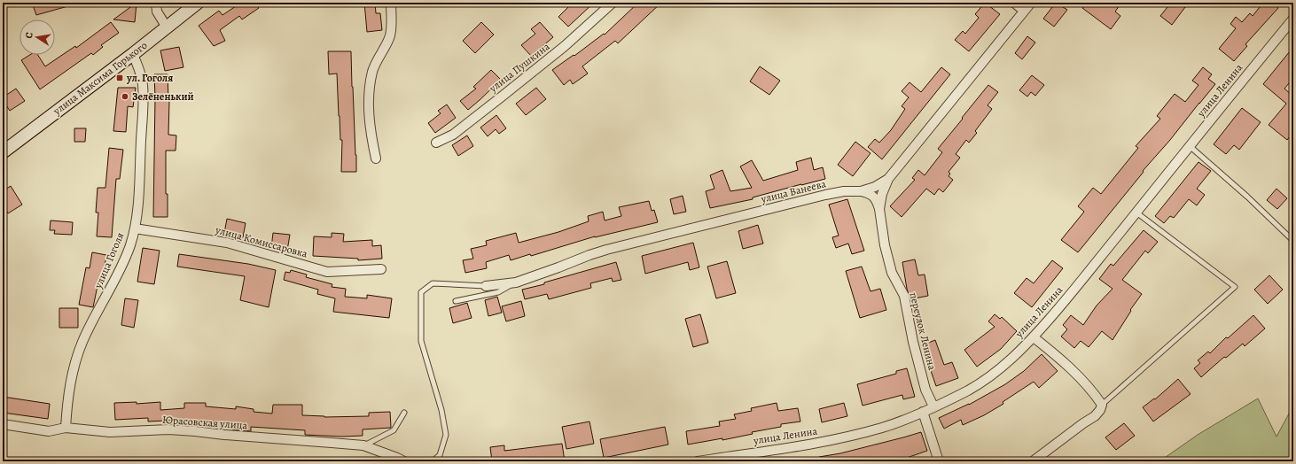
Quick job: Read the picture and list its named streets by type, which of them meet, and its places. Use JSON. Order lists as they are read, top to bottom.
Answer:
{
  "streets": {
    "street": [
      "улица Пушкина",
      "улица Максима Горького",
      "улица Ленина",
      "улица Ванеева",
      "улица Комиссаровка",
      "улица Гоголя",
      "переулок Ленина",
      "Юрасовская улица"
    ]
  },
  "crossings": [
    ["улица Максима Горького", "улица Гоголя"],
    ["улица Ленина", "переулок Ленина"],
    ["улица Ванеева", "переулок Ленина"],
    ["улица Комиссаровка", "улица Гоголя"],
    ["улица Гоголя", "Юрасовская улица"]
  ],
  "places": {
    "transit": ["ул. Гоголя"],
    "other": ["Зелёненький"]
  },
  "north": "left"
}
